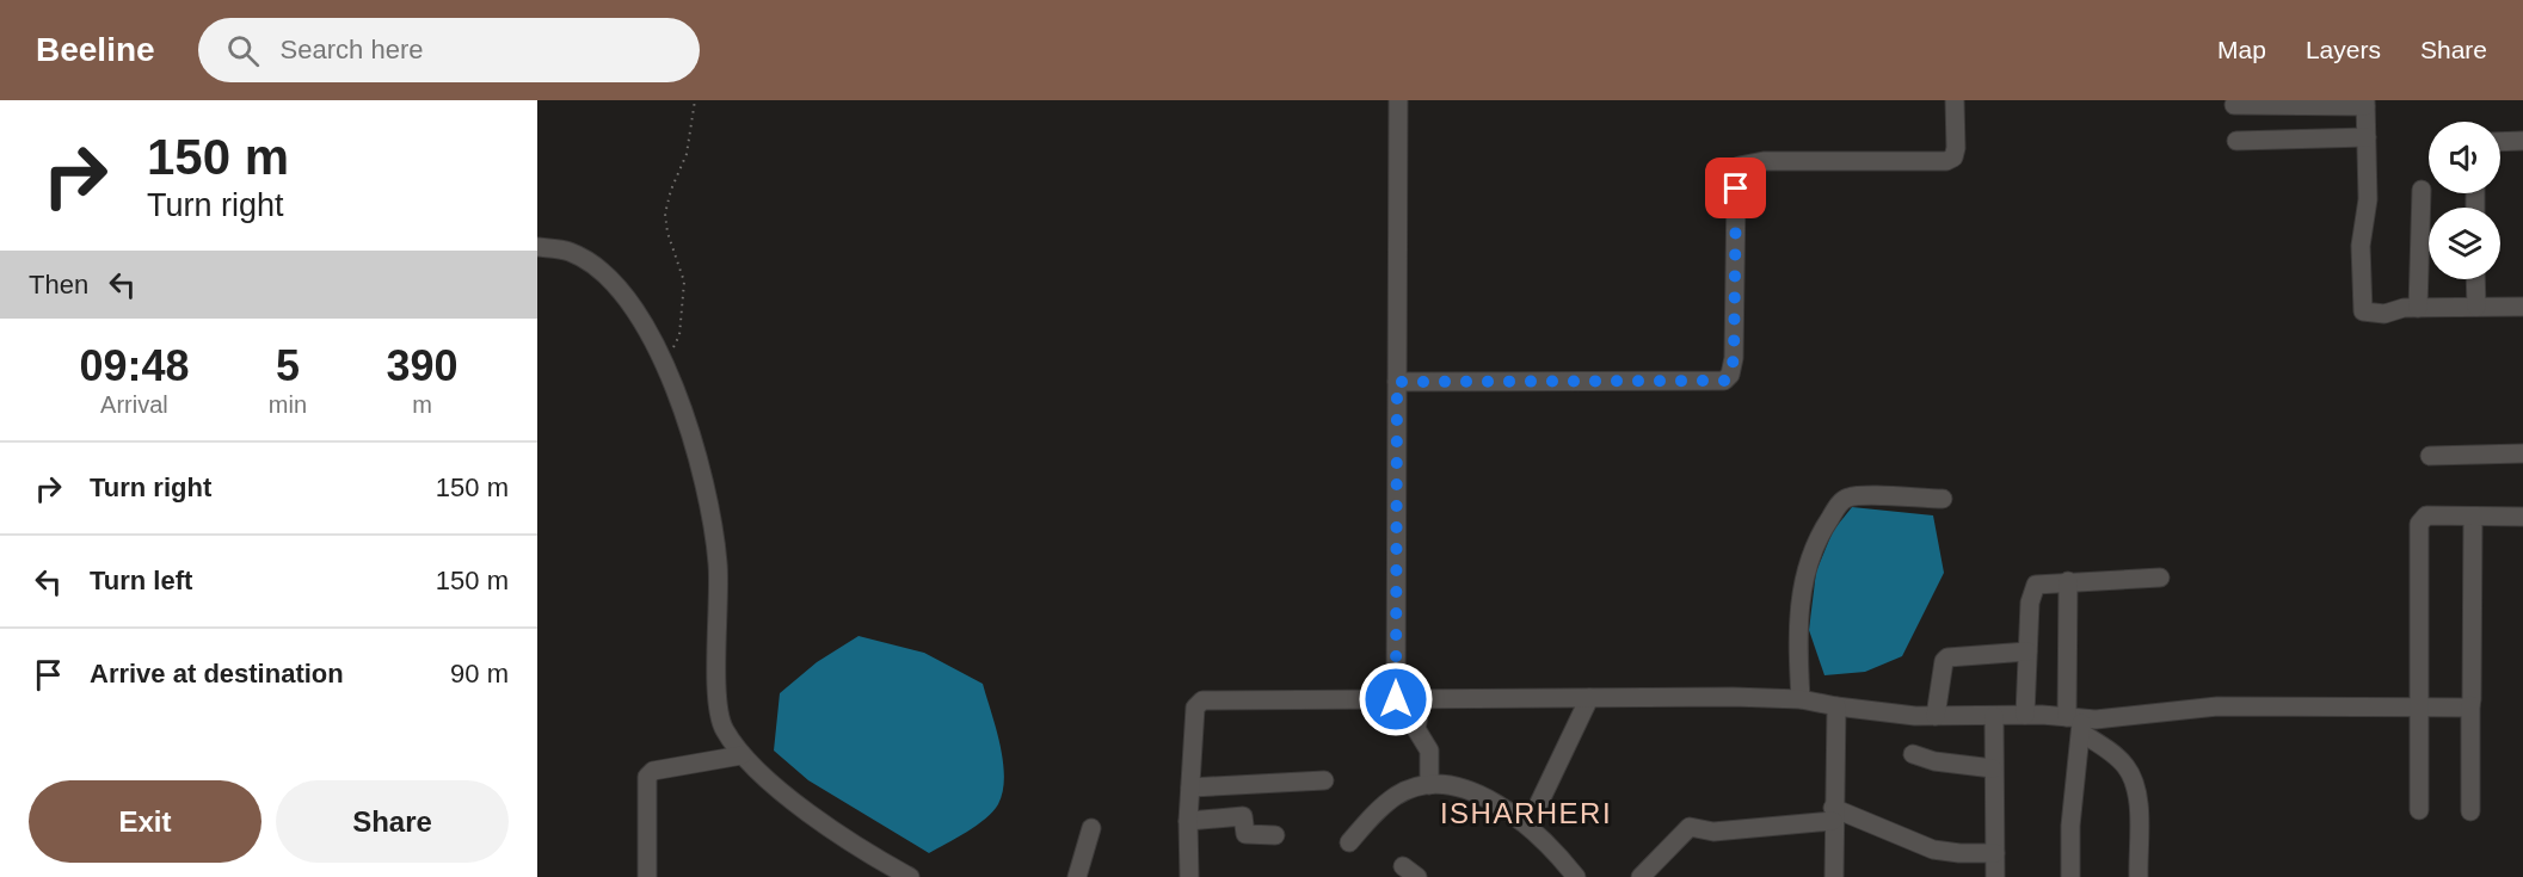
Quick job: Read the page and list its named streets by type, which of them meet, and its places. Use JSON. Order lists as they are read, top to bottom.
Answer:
{
  "districts": ["ISHARHERI"],
  "page": {
    "header": "Beeline",
    "search": "Search here",
    "nav": ["Map", "Layers", "Share"],
    "turn": ["150 m", "Turn right"],
    "then": "Then",
    "eta": [
      "09:48",
      "Arrival",
      "5",
      "min",
      "390",
      "m"
    ],
    "list": [
      {
        "name": "Turn right",
        "value": "150 m"
      },
      {
        "name": "Turn left",
        "value": "150 m"
      },
      {
        "name": "Arrive at destination",
        "value": "90 m"
      }
    ],
    "buttons": ["Exit", "Share"]
  }
}
